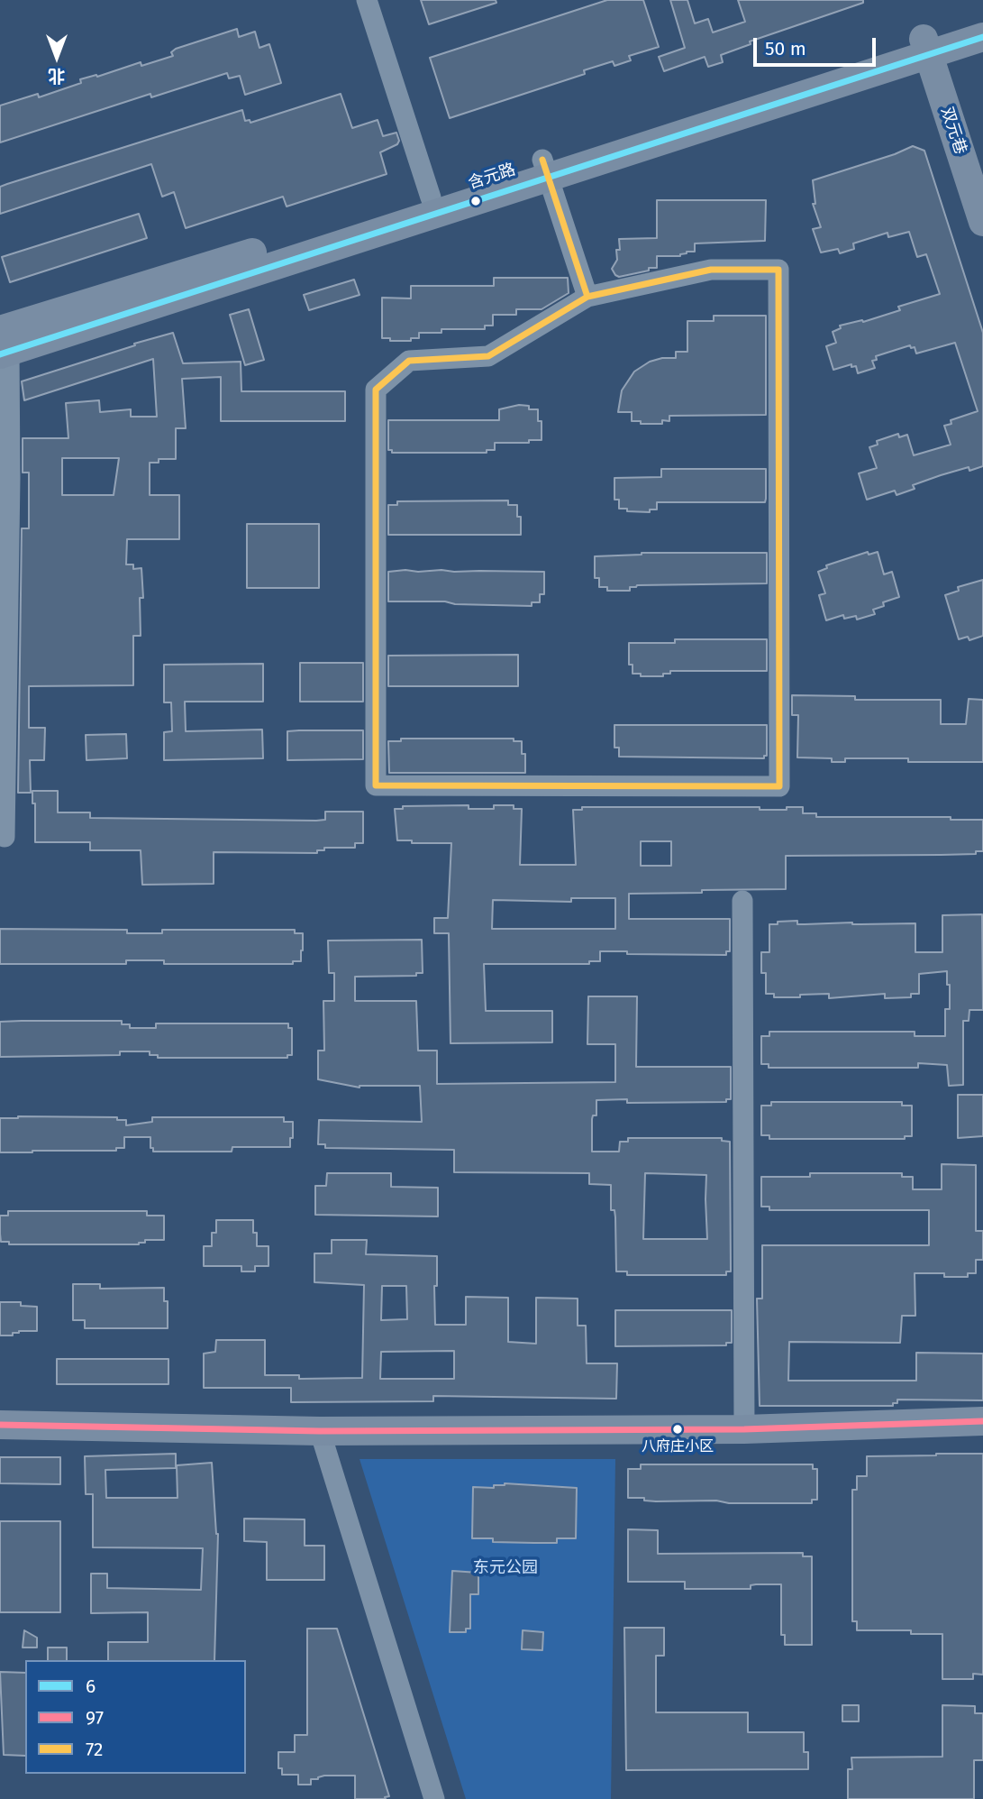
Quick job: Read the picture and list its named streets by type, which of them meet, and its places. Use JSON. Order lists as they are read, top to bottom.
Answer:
{
  "streets": {
    "main road": ["双元巷", "含元路"]
  },
  "crossings": [
    ["双元巷", "含元路"]
  ],
  "parks": ["东元公园"],
  "places": ["八府庄小区"],
  "lines": ["transit line 6", "transit line 72", "transit line 97"],
  "legend": ["6", "97", "72"],
  "scale_bar": "50 m",
  "north": "bottom"
}
